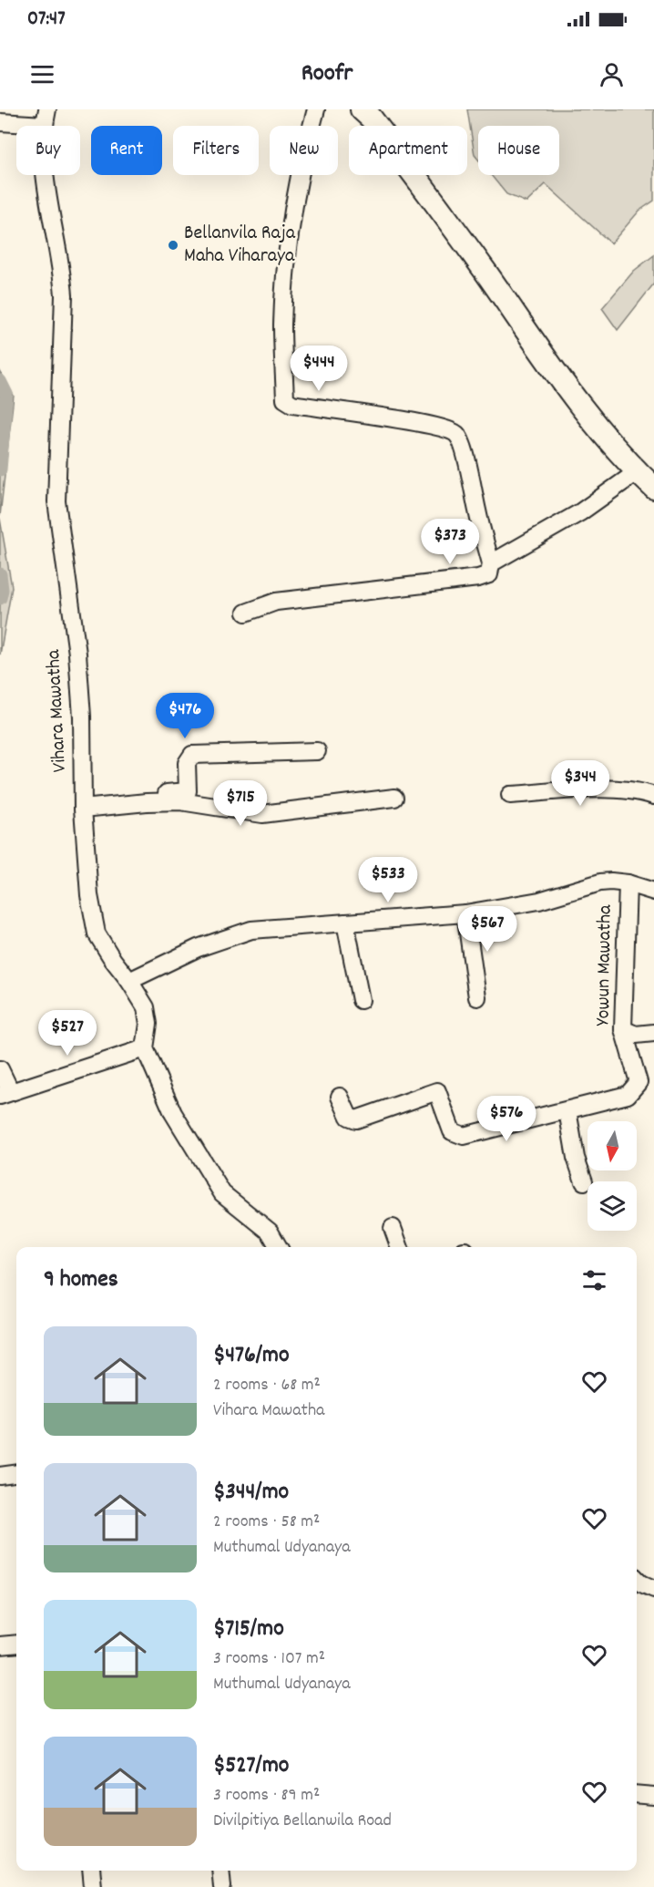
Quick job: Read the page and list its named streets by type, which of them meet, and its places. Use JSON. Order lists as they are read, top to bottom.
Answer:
{
  "streets": {
    "street": ["Vihara Mawatha", "Yowun Mawatha"]
  },
  "places": ["Bellanvila Raja Maha Viharaya"],
  "north": "bottom",
  "page": {
    "status": "07:47",
    "header": "Roofr",
    "chip": [
      "Buy",
      "Rent",
      "Filters",
      "New",
      "Apartment",
      "House"
    ],
    "price": [
      "$444",
      "$373",
      "$476",
      "$344",
      "$715",
      "$533",
      "$567",
      "$527",
      "$576"
    ],
    "heading": "9 homes",
    "list": [
      {
        "name": "$476/mo",
        "note": "2 rooms · 68 m² · Vihara Mawatha"
      },
      {
        "name": "$344/mo",
        "note": "2 rooms · 58 m² · Muthumal Udyanaya"
      },
      {
        "name": "$715/mo",
        "note": "3 rooms · 107 m² · Muthumal Udyanaya"
      },
      {
        "name": "$527/mo",
        "note": "3 rooms · 89 m² · Divilpitiya Bellanwila Road"
      }
    ]
  }
}
